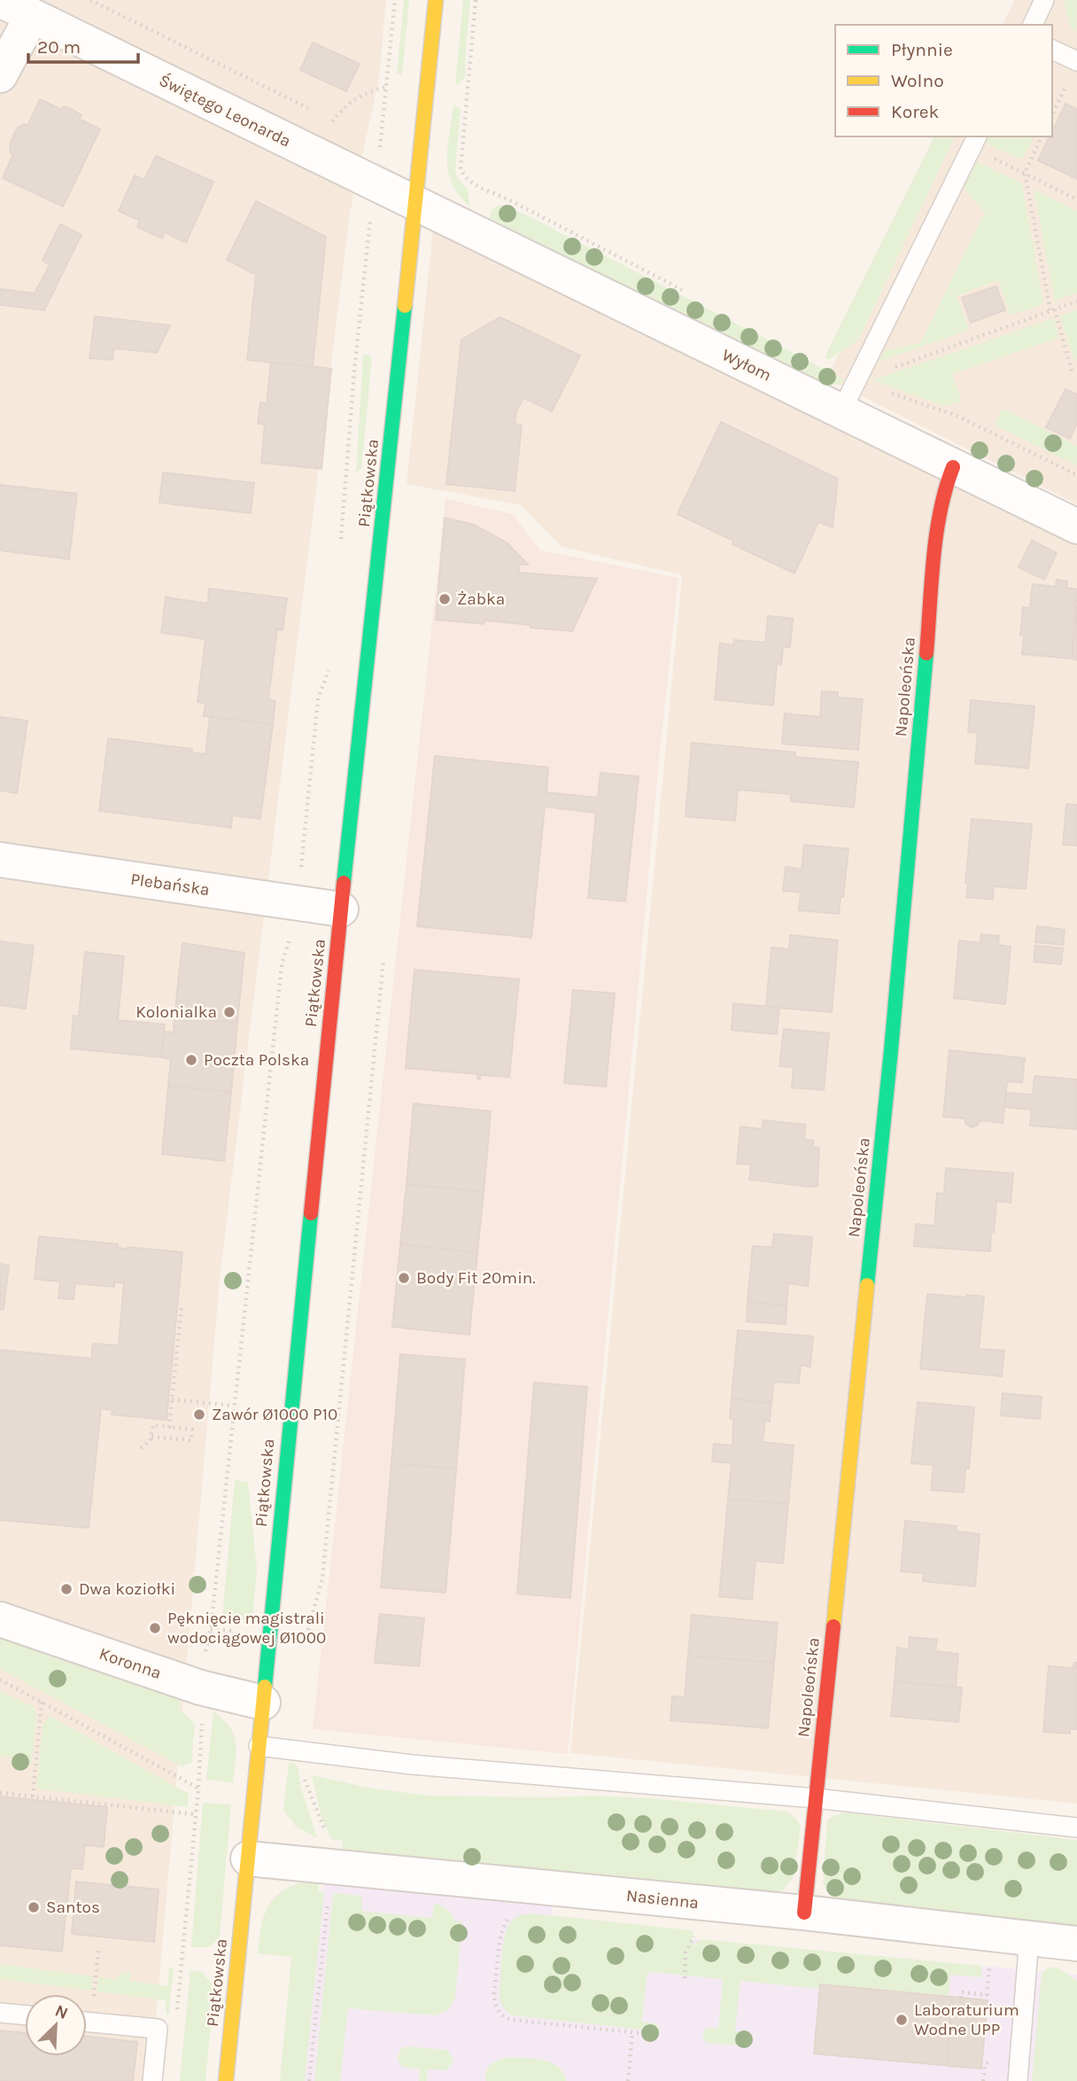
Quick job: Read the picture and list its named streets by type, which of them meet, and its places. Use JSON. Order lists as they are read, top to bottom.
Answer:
{
  "streets": {
    "street": [
      "Świętego Leonarda",
      "Wyłom",
      "Piątkowska",
      "Napoleońska",
      "Plebańska",
      "Koronna",
      "Nasienna"
    ]
  },
  "crossings": [
    ["Świętego Leonarda", "Wyłom"],
    ["Świętego Leonarda", "Piątkowska"],
    ["Wyłom", "Piątkowska"],
    ["Wyłom", "Napoleońska"],
    ["Piątkowska", "Plebańska"],
    ["Piątkowska", "Koronna"],
    ["Piątkowska", "Nasienna"],
    ["Napoleońska", "Nasienna"]
  ],
  "places": [
    "Żabka",
    "Kolonialka",
    "Poczta Polska",
    "Body Fit 20min.",
    "Zawór Ø1000 P10",
    "Dwa koziołki",
    "Pęknięcie magistrali wodociągowej Ø1000",
    "Santos",
    "Laboraturium Wodne UPP"
  ],
  "legend": ["Płynnie", "Wolno", "Korek"],
  "scale_bar": "20 m",
  "north": "top right"
}
